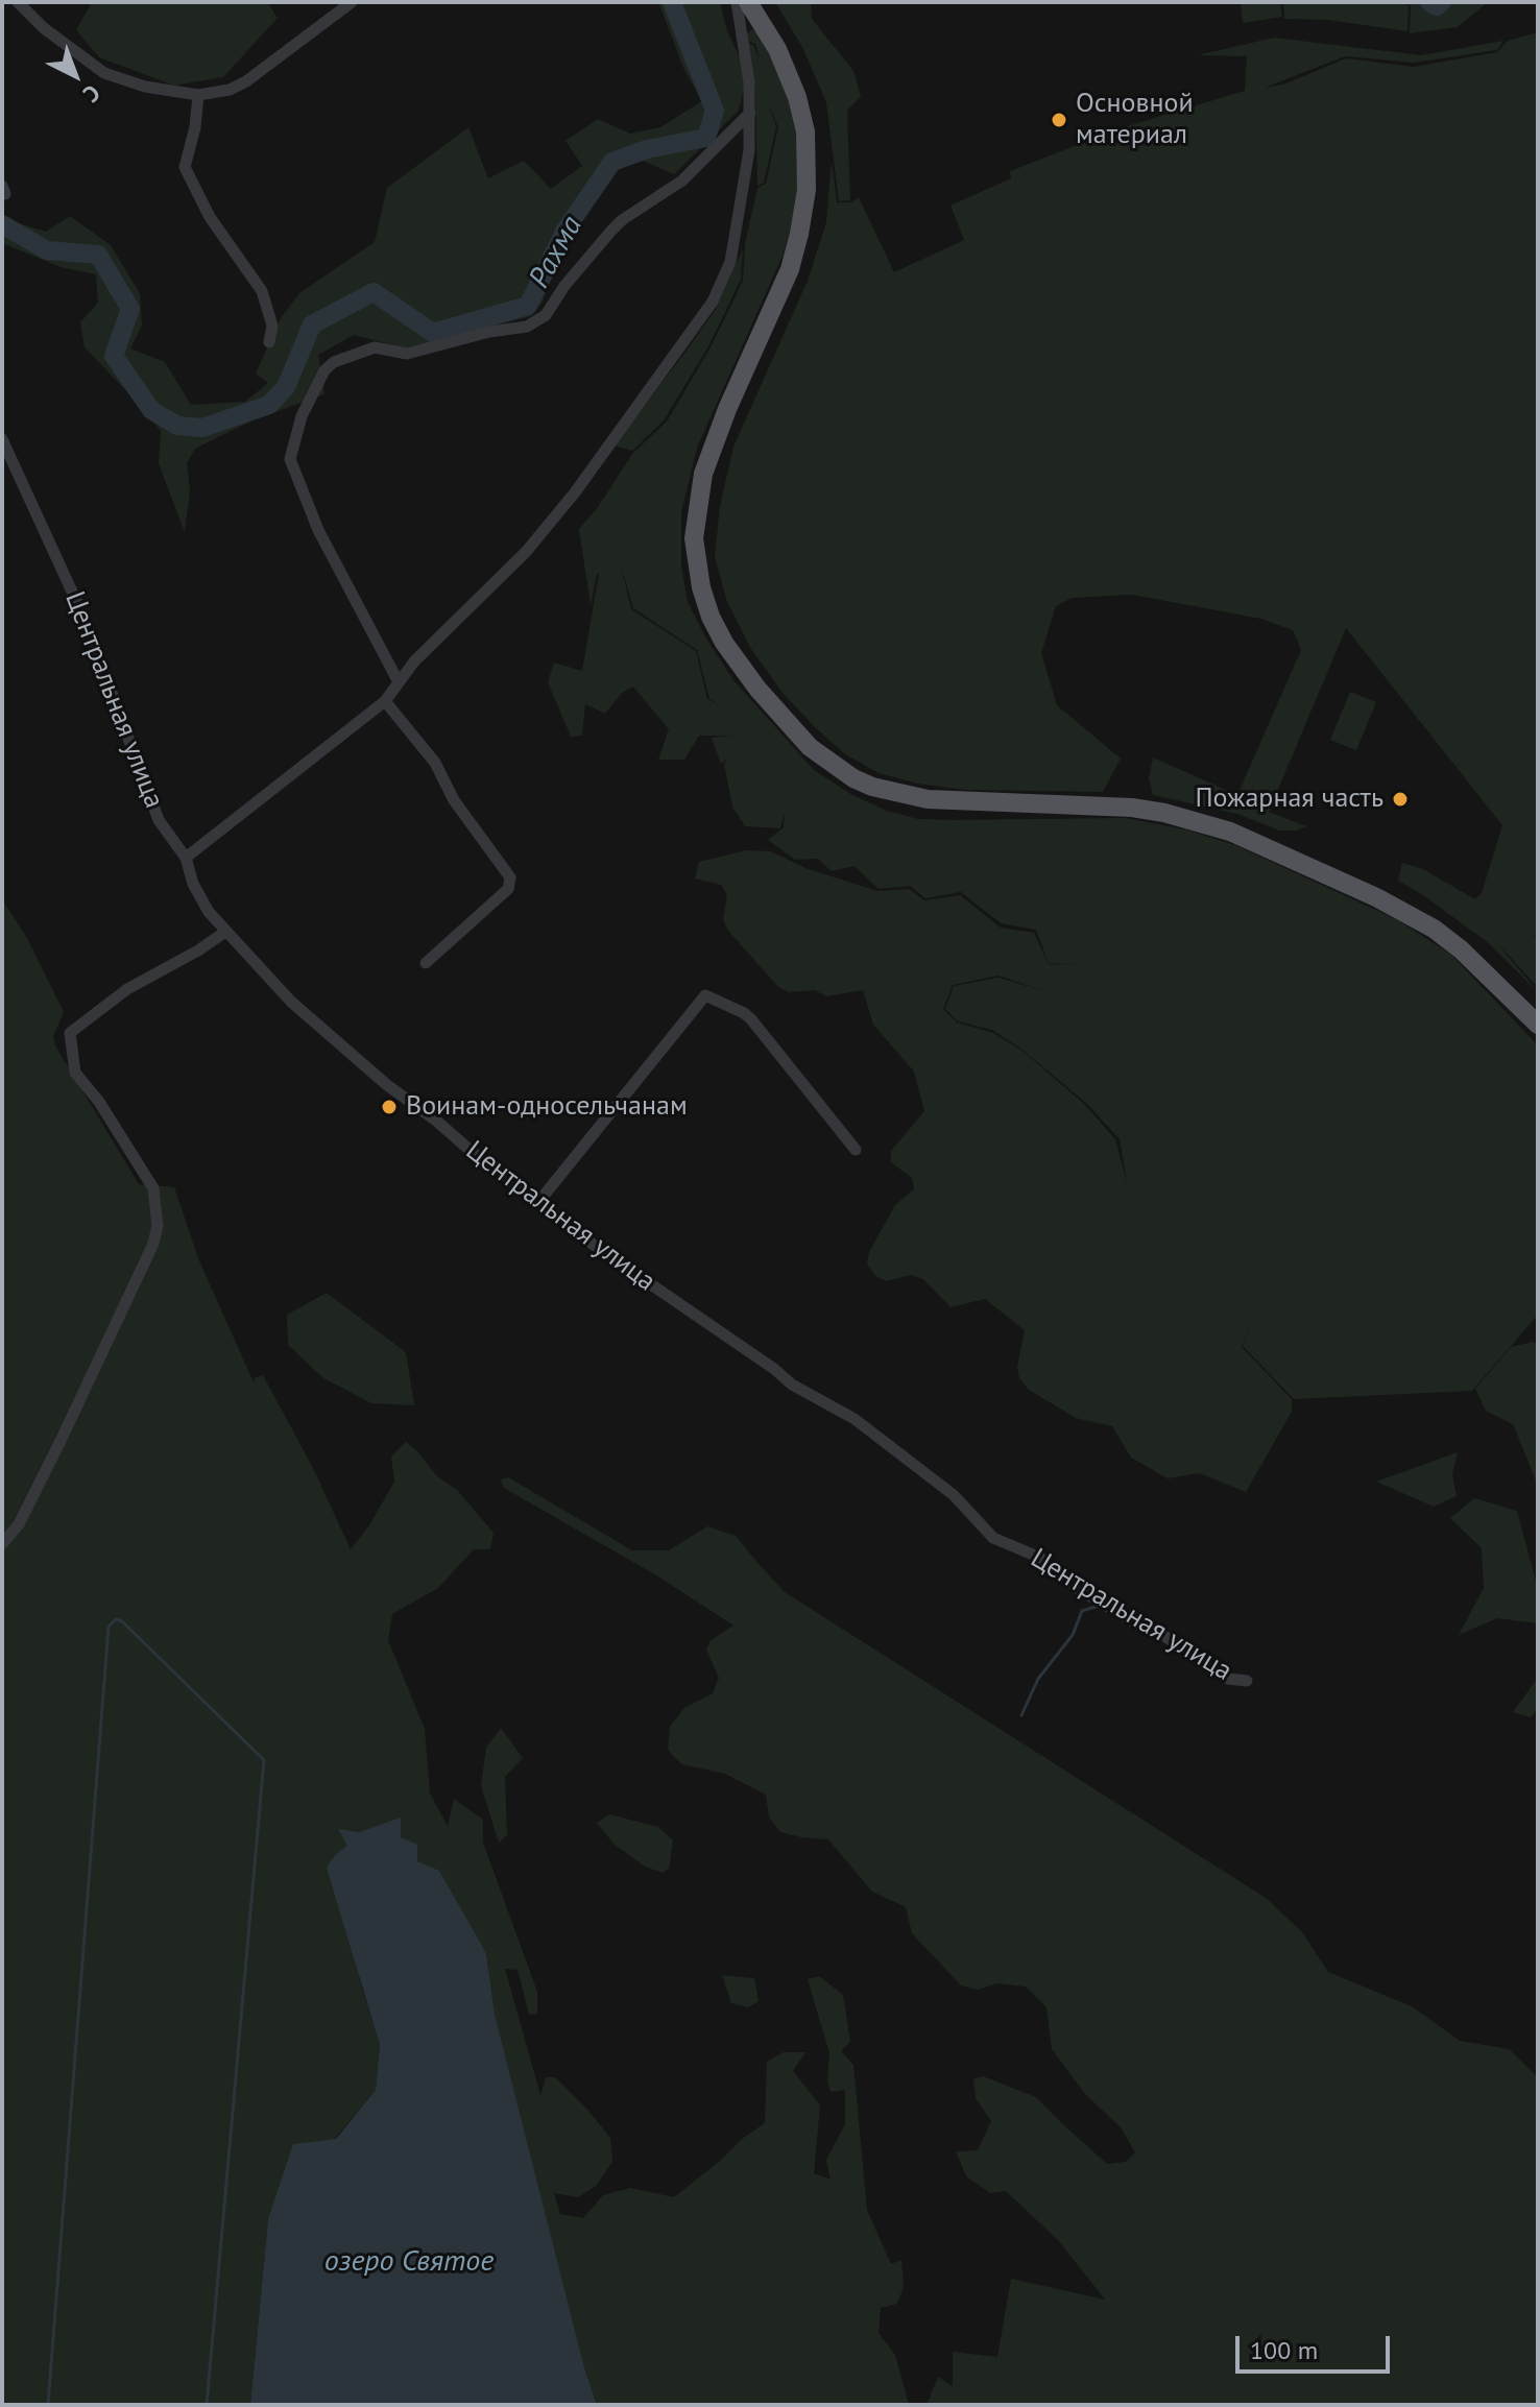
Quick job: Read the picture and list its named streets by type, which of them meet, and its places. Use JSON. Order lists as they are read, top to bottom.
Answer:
{
  "streets": {
    "street": ["Центральная улица"]
  },
  "water": ["Рахма", "озеро Святое"],
  "places": ["Основной материал", "Пожарная часть", "Воинам-односельчанам"],
  "scale_bar": "100 m",
  "north": "bottom right"
}
